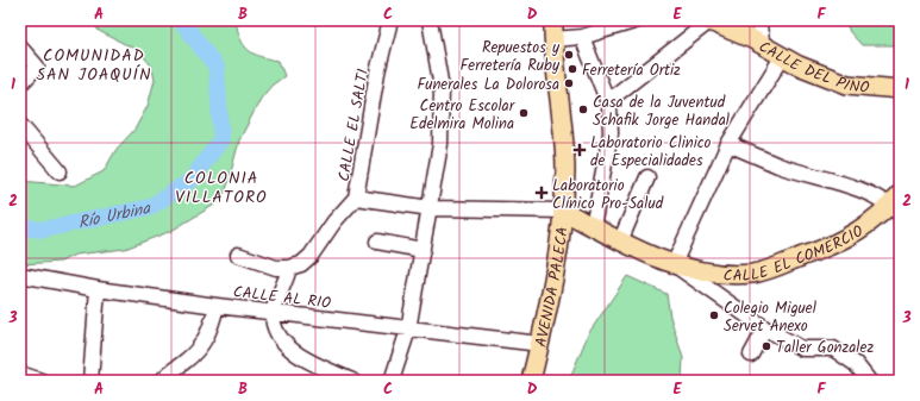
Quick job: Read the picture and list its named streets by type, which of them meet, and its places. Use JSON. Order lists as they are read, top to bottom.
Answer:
{
  "streets": {
    "main road": ["CALLE DEL PINO", "CALLE EL COMERCIO", "AVENIDA PALECA"],
    "street": ["CALLE EL SALTI", "CALLE AL RIO"]
  },
  "crossings": [
    ["CALLE EL COMERCIO", "AVENIDA PALECA"],
    ["AVENIDA PALECA", "CALLE AL RIO"]
  ],
  "districts": ["COMUNIDAD SAN JOAQUÍN", "COLONIA VILLATORO"],
  "water": ["Río Urbina"],
  "places": {
    "other": [
      "Repuestos y Ferretería Ruby",
      "Ferretería Ortiz",
      "Funerales La Dolorosa",
      "Casa de la Juventud Schafik Jorge Handal",
      "Centro Escolar Edelmira Molina",
      "Colegio Miguel Servet Anexo",
      "Taller Gonzalez"
    ],
    "health": ["Laboratorio Clinico de Especialidades", "Laboratorio Clínico Pro-Salud"]
  },
  "grid": {
    "columns": [
      "A",
      "B",
      "C",
      "D",
      "E",
      "F"
    ],
    "rows": ["1", "2", "3"]
  }
}
